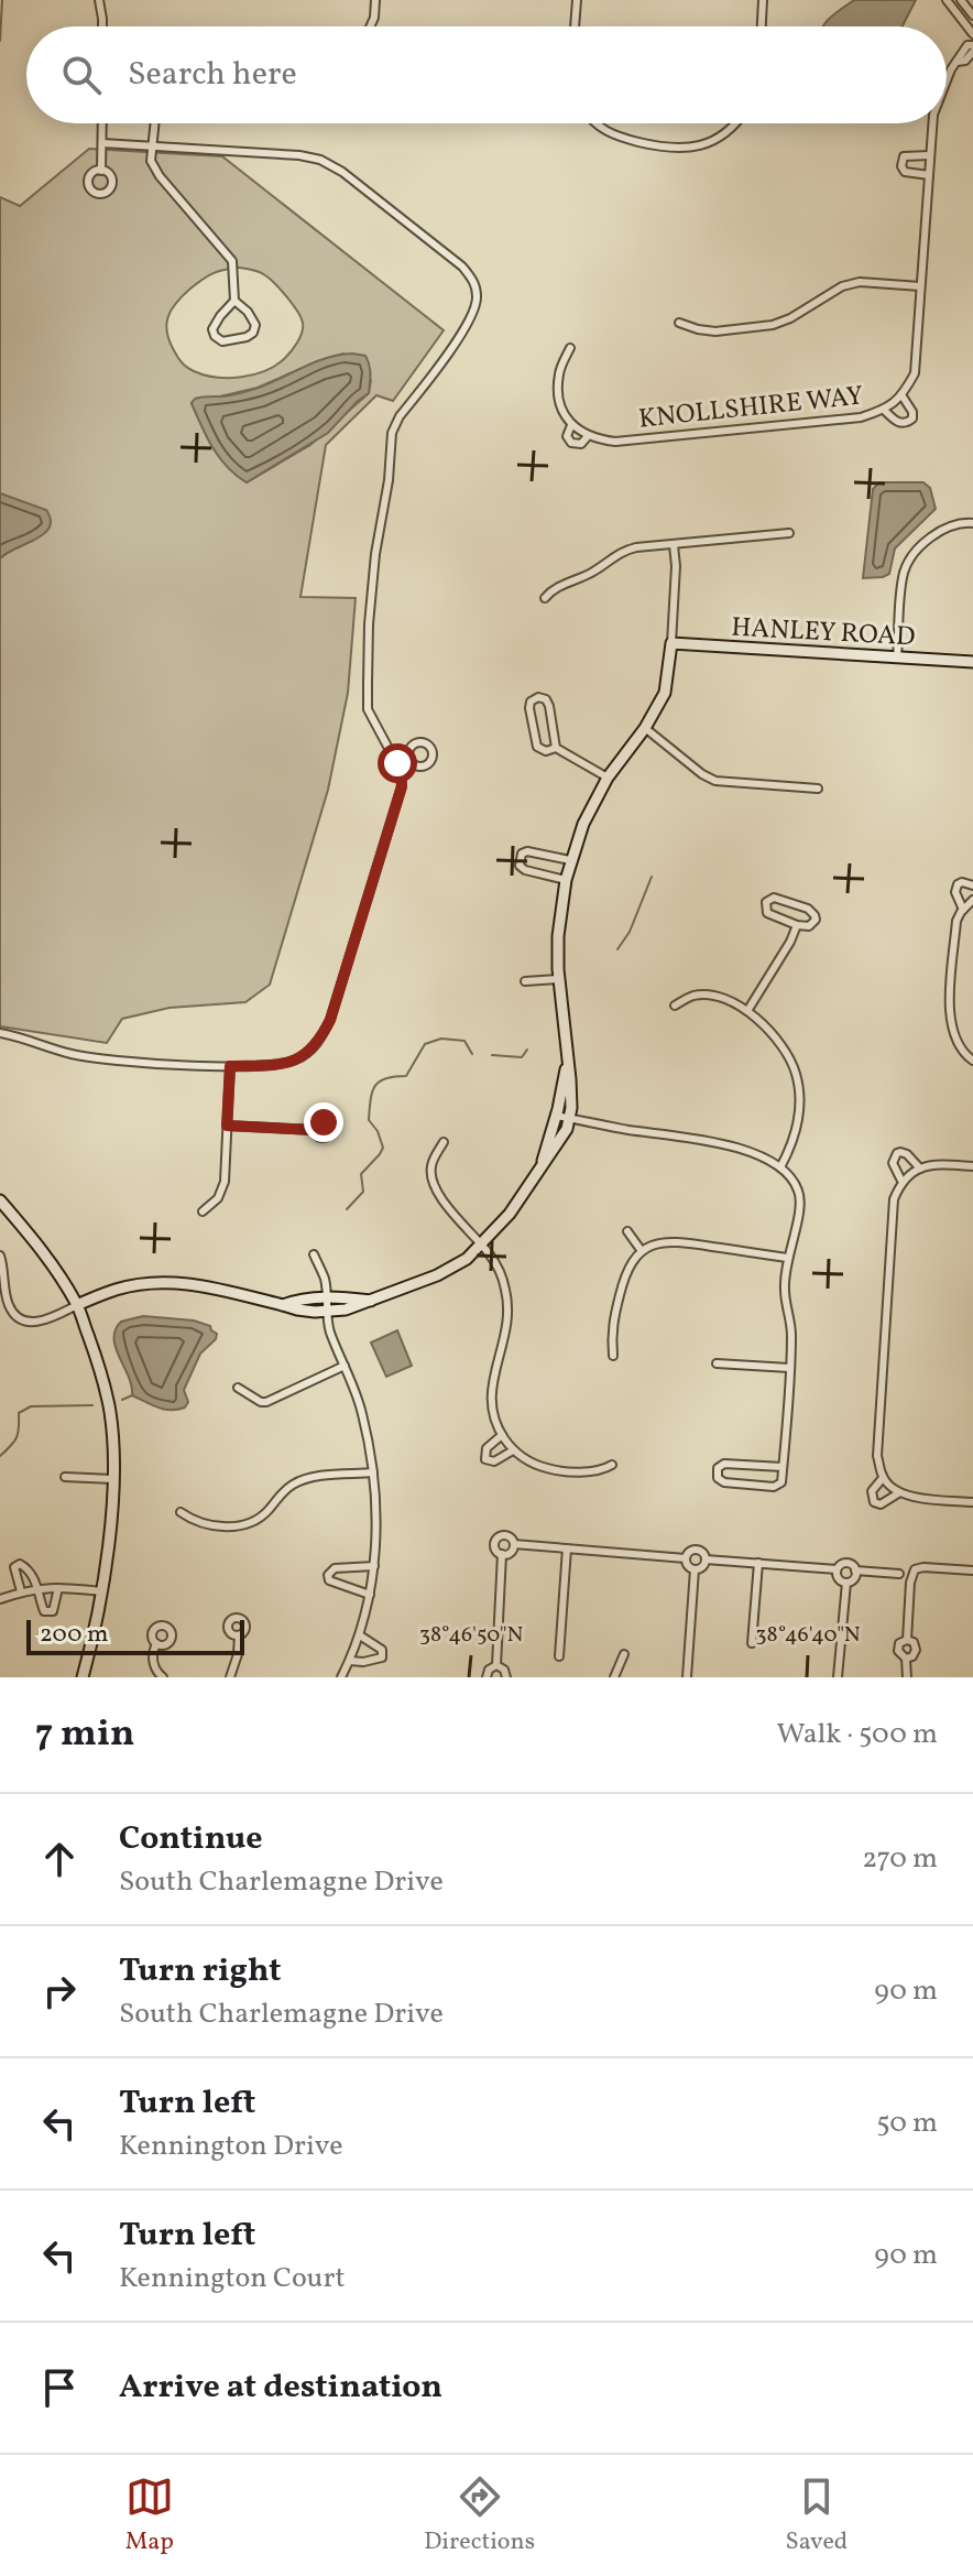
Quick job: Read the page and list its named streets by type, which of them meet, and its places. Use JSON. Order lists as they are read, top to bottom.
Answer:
{
  "streets": {
    "street": ["KNOLLSHIRE WAY", "HANLEY ROAD"]
  },
  "scale_bar": "200 m",
  "page": {
    "search": "Search here",
    "scale": "200 m",
    "heading": ["7 min", "Walk · 500 m"],
    "list": [
      ["Continue", "South Charlemagne Drive", "270 m"],
      ["Turn right", "South Charlemagne Drive", "90 m"],
      ["Turn left", "Kennington Drive", "50 m"],
      ["Turn left", "Kennington Court", "90 m"],
      "Arrive at destination"
    ],
    "nav": ["Map", "Directions", "Saved"]
  },
  "coordinates": ["38°46'50\"N", "38°46'40\"N"]
}
